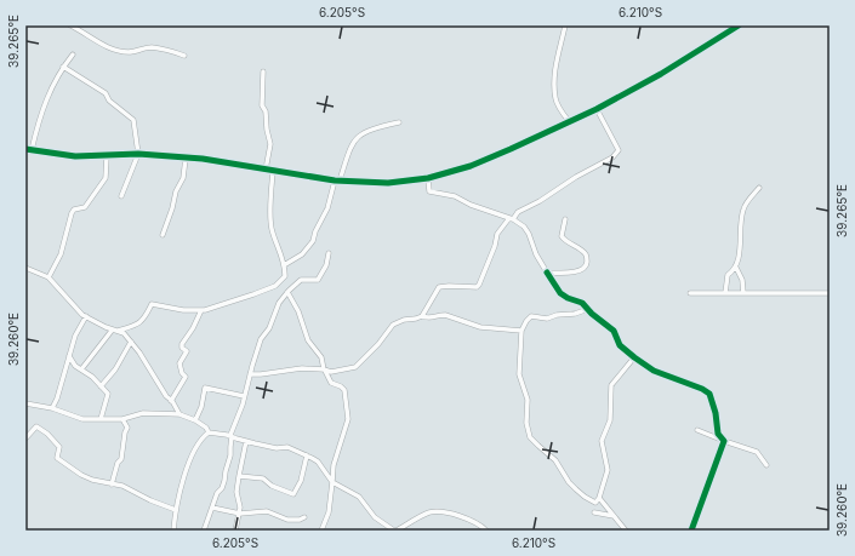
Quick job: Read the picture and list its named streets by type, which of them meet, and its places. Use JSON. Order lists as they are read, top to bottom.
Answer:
{
  "coordinates": [
    "6.205°S",
    "6.210°S",
    "39.265°E",
    "39.260°E"
  ]
}
